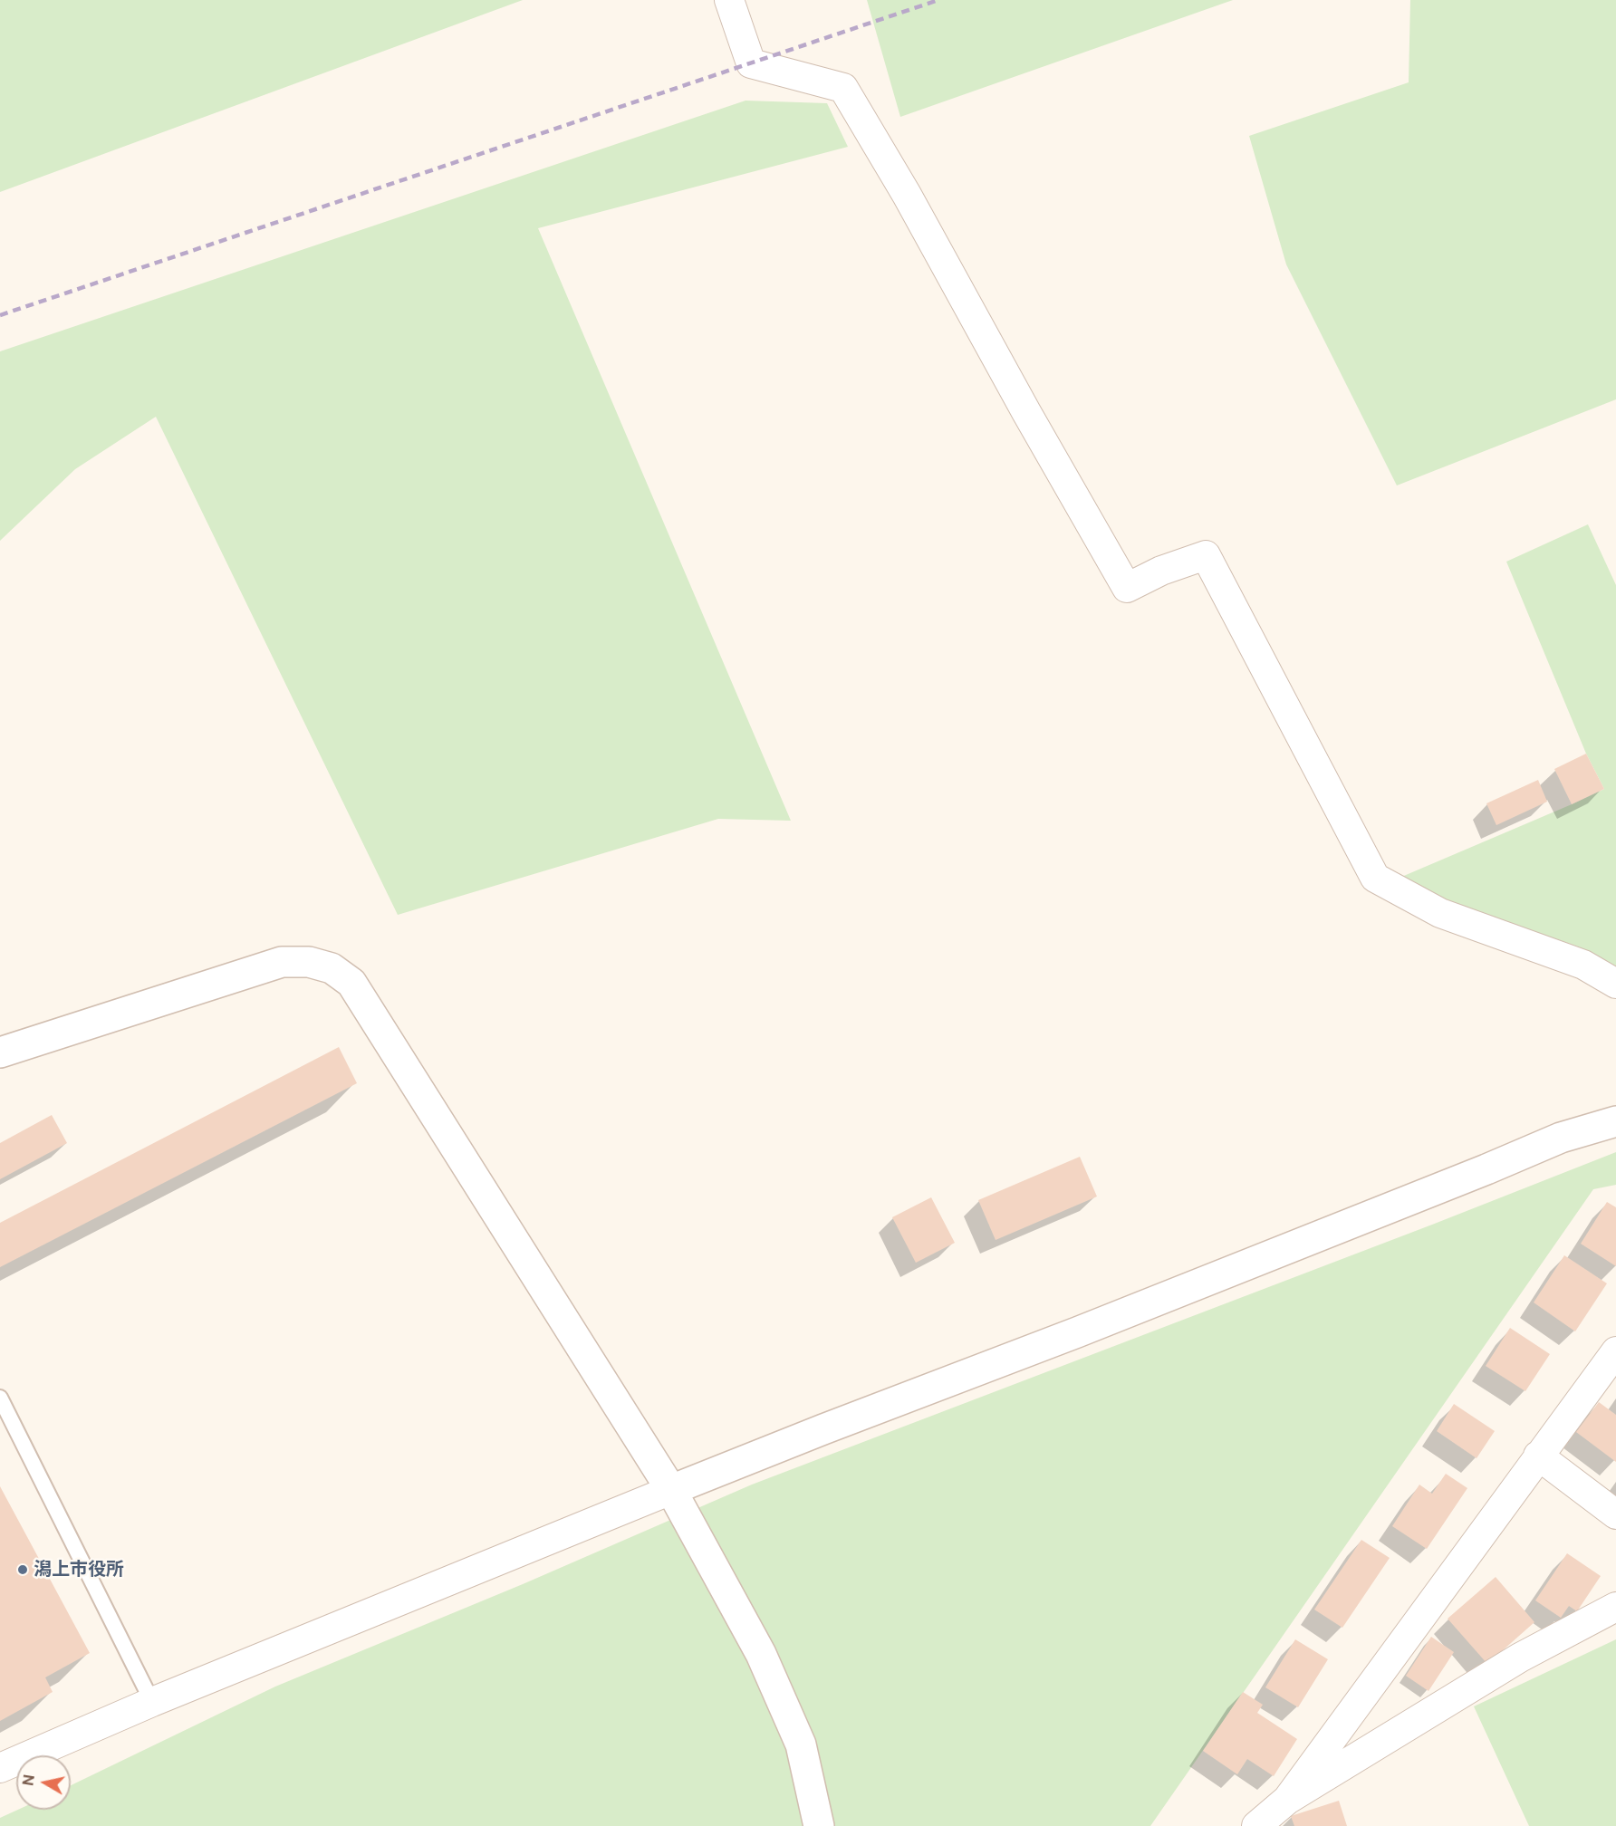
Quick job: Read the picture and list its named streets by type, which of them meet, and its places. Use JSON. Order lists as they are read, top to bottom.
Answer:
{
  "places": ["潟上市役所"],
  "north": "left"
}
